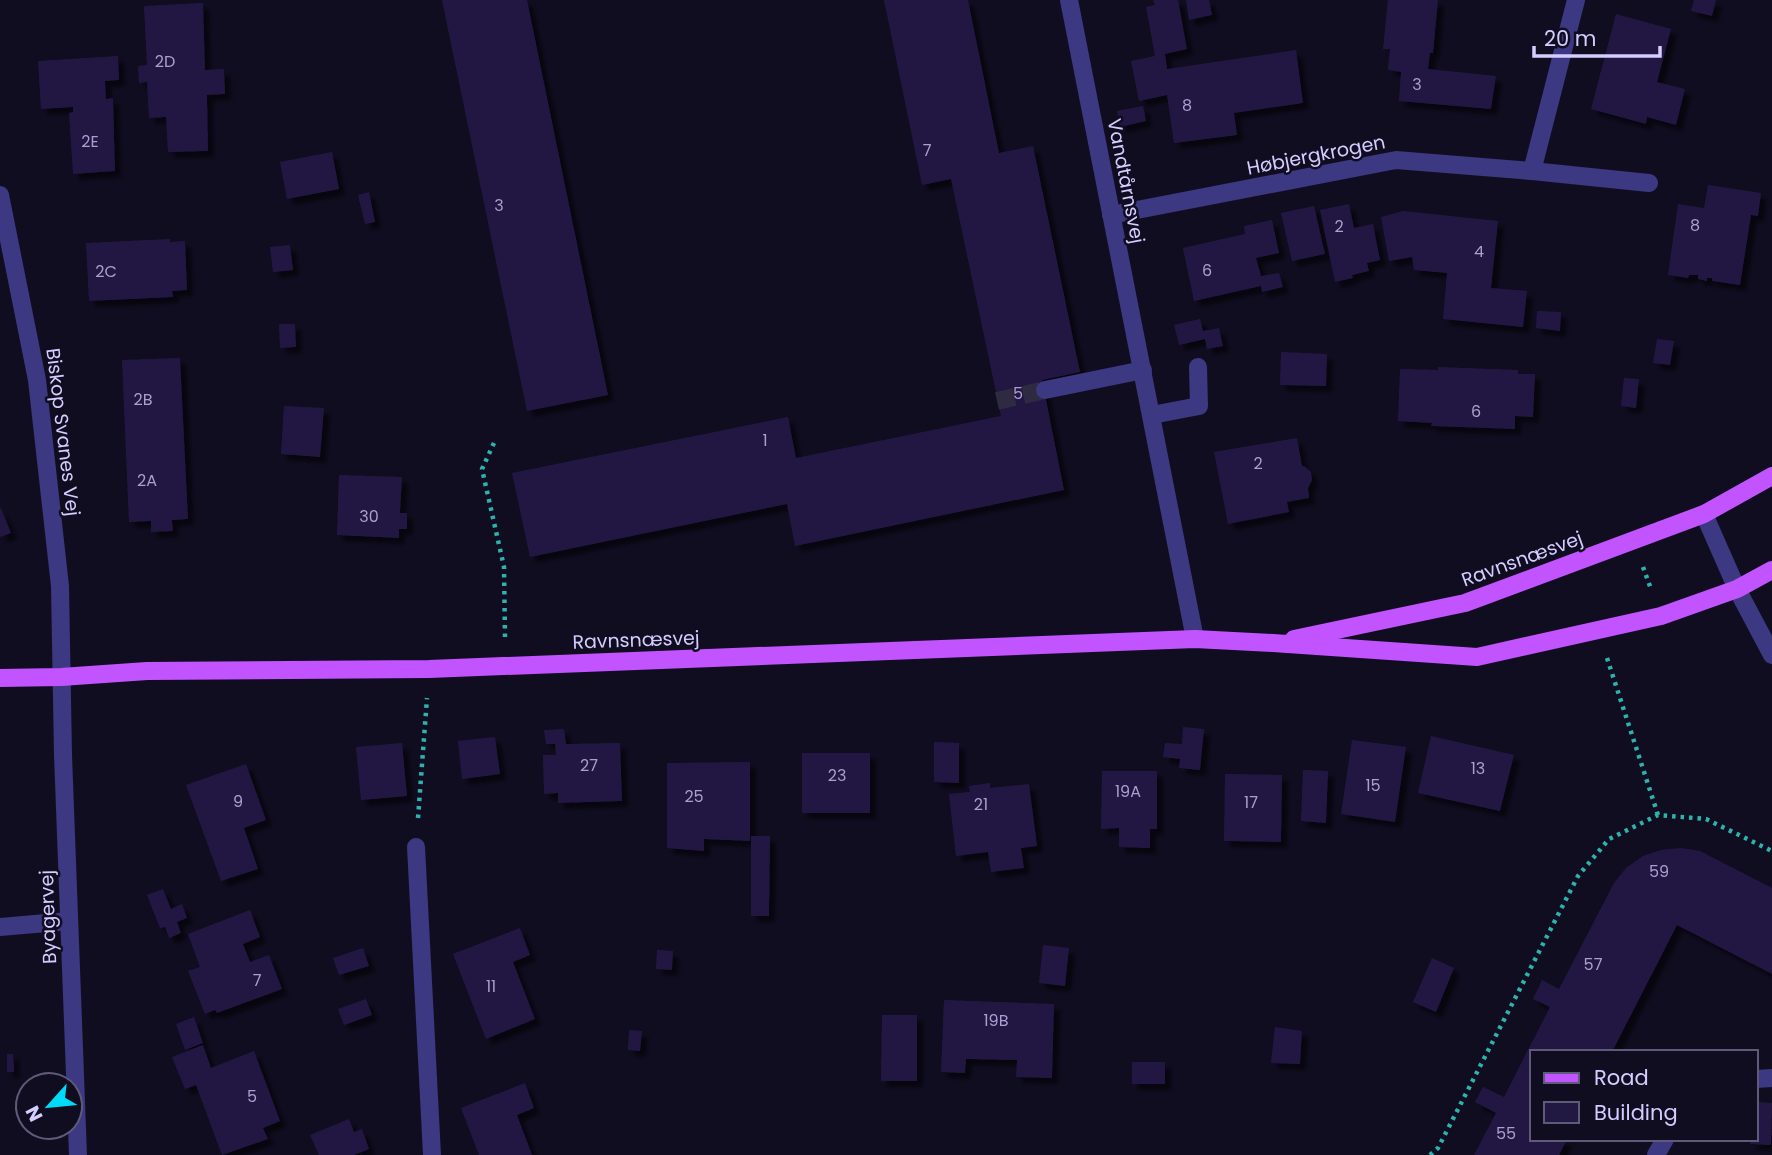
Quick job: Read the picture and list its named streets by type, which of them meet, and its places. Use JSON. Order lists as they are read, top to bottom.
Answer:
{
  "streets": {
    "main road": ["Ravnsnæsvej"],
    "street": [
      "Høbjergkrogen",
      "Vandtårnsvej",
      "Biskop Svanes Vej",
      "Byagervej"
    ]
  },
  "crossings": [
    ["Høbjergkrogen", "Vandtårnsvej"],
    ["Vandtårnsvej", "Ravnsnæsvej"],
    ["Biskop Svanes Vej", "Ravnsnæsvej"],
    ["Biskop Svanes Vej", "Byagervej"],
    ["Ravnsnæsvej", "Byagervej"]
  ],
  "house_numbers": [
    "2D",
    "3",
    "8",
    "2E",
    "7",
    "3",
    "8",
    "2",
    "4",
    "6",
    "2C",
    "5",
    "2B",
    "6",
    "1",
    "2",
    "2A",
    "30",
    "27",
    "13",
    "23",
    "15",
    "19A",
    "25",
    "9",
    "17",
    "21",
    "59",
    "57",
    "7",
    "11",
    "19B",
    "5",
    "55"
  ],
  "legend": ["Road", "Building"],
  "scale_bar": "20 m",
  "north": "bottom left"
}
